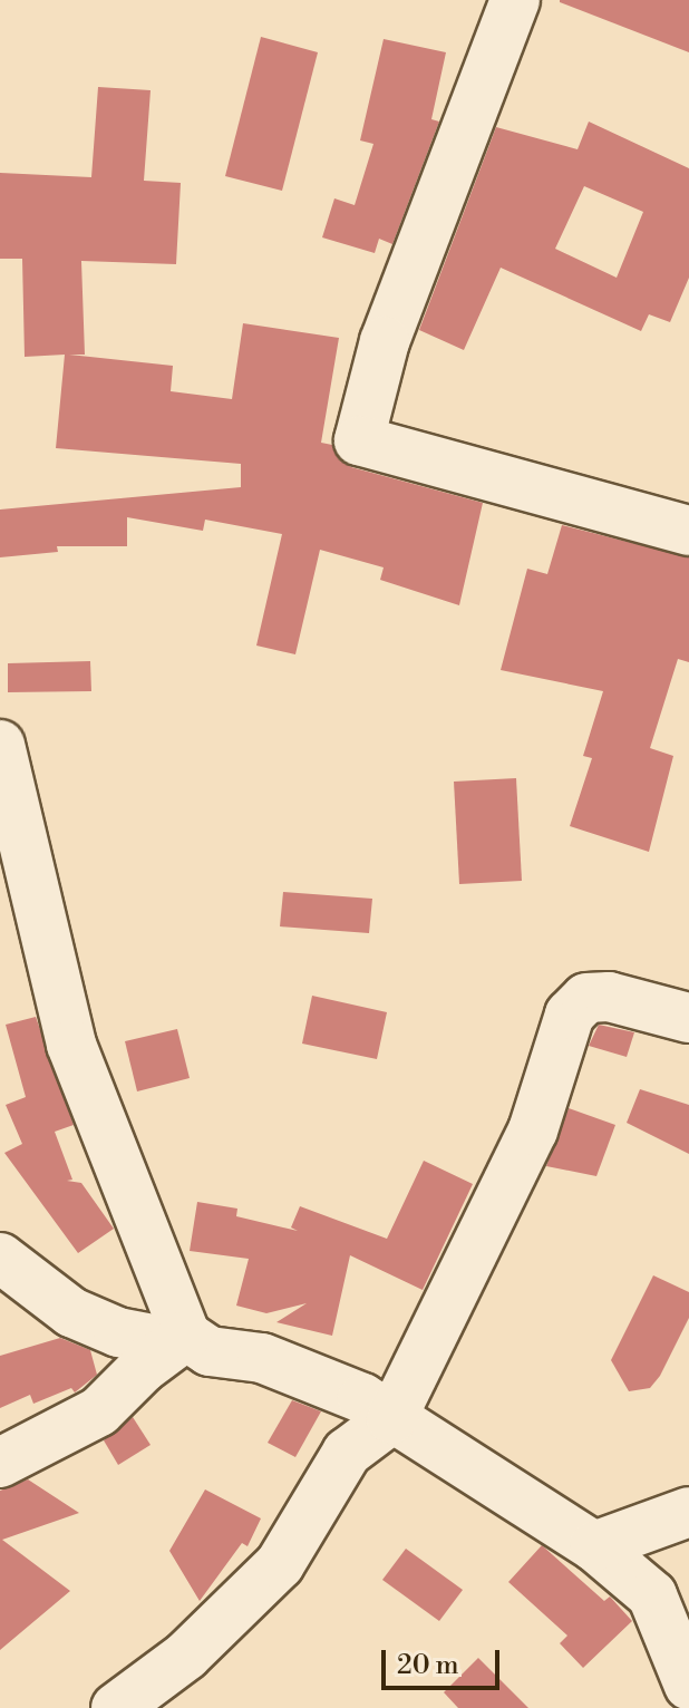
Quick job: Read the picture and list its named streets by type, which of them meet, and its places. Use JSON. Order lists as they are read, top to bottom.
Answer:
{
  "scale_bar": "20 m"
}
